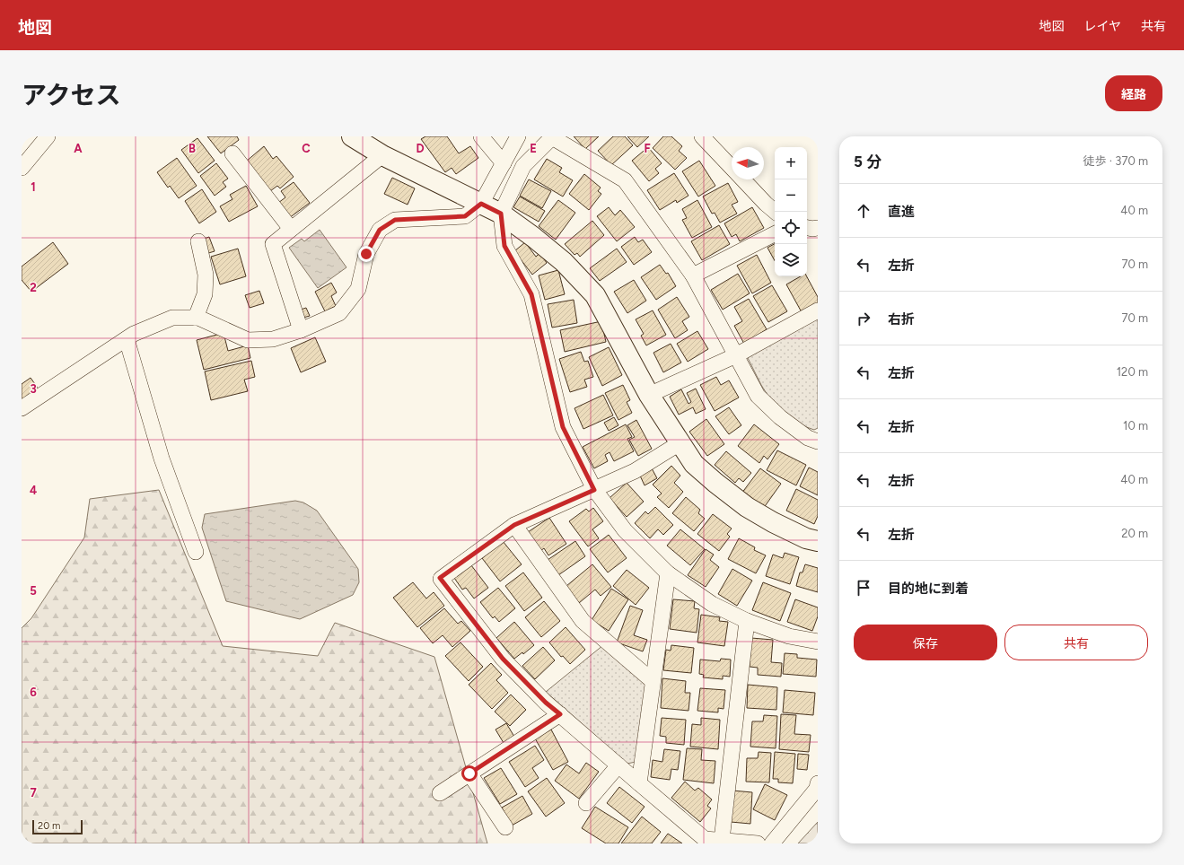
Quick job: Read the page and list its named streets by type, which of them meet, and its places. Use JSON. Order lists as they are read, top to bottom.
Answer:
{
  "scale_bar": "20 m",
  "north": "left",
  "page": {
    "header": "地図",
    "nav": ["地図", "レイヤ", "共有"],
    "title": "アクセス",
    "buttons": [
      "経路",
      ["保存", "共有"]
    ],
    "heading": ["5 分", "徒歩 · 370 m"],
    "map_buttons": ["+", "−"],
    "list": [
      ["直進", "40 m"],
      ["左折", "70 m"],
      ["右折", "70 m"],
      ["左折", "120 m"],
      ["左折", "10 m"],
      ["左折", "40 m"],
      ["左折", "20 m"],
      "目的地に到着"
    ],
    "scale": "20 m"
  },
  "grid": {
    "columns": [
      "A",
      "B",
      "C",
      "D",
      "E",
      "F"
    ],
    "rows": [
      "1",
      "2",
      "3",
      "4",
      "5",
      "6",
      "7"
    ]
  }
}
